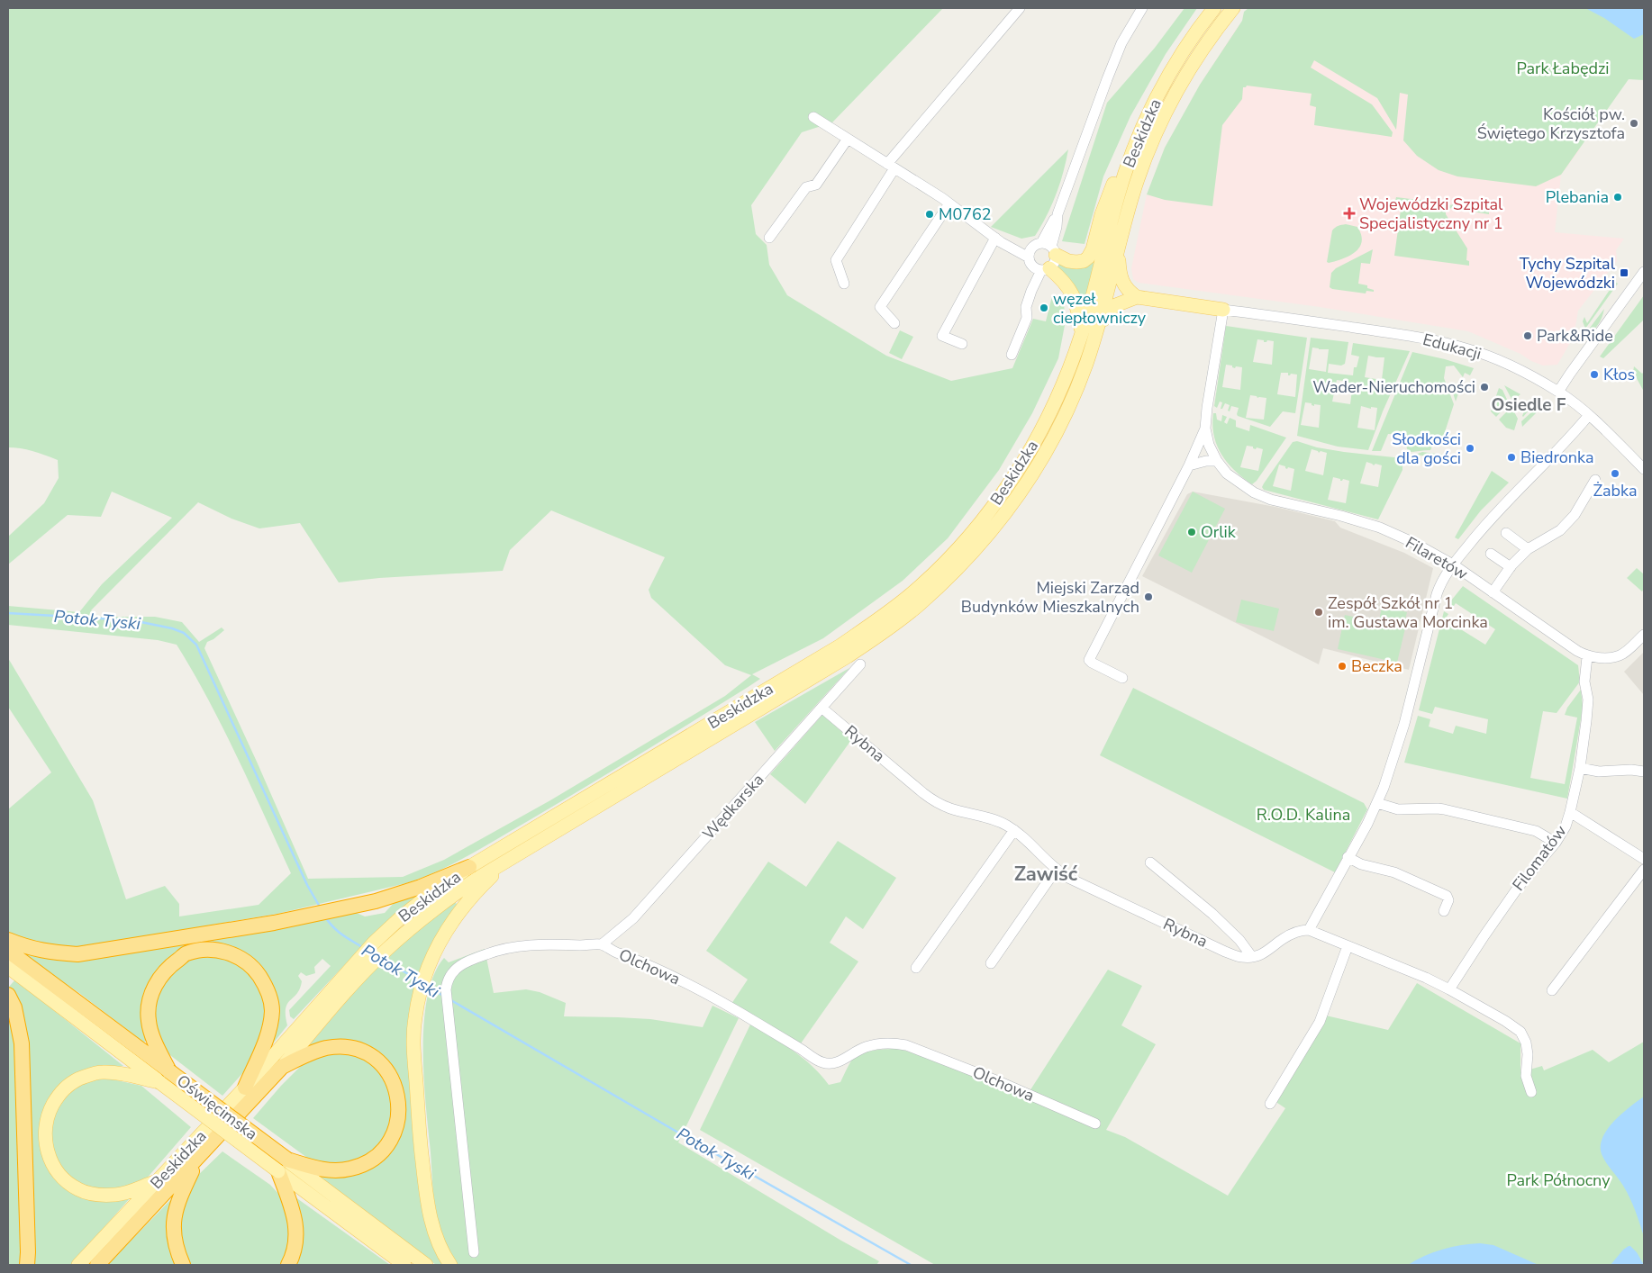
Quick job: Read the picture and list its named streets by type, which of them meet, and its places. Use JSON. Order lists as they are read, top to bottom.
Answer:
{
  "streets": {
    "highway": ["Beskidzka", "Oświęcimska"],
    "street": [
      "Edukacji",
      "Filaretów",
      "Rybna",
      "Wędkarska",
      "Filomatów",
      "Olchowa"
    ]
  },
  "crossings": [
    ["Edukacji", "Filaretów"],
    ["Filaretów", "Filomatów"],
    ["Rybna", "Wędkarska"],
    ["Wędkarska", "Olchowa"]
  ],
  "districts": ["Osiedle F", "Zawiść"],
  "water": ["Potok Tyski"],
  "parks": ["Park Łabędzi", "R.O.D. Kalina", "Park Północny"],
  "places": {
    "other": [
      "Kościół pw. Świętego Krzysztofa",
      "Plebania",
      "M0762",
      "węzeł ciepłowniczy",
      "Park&Ride",
      "Kłos",
      "Wader-Nieruchomości",
      "Słodkości dla gości",
      "Biedronka",
      "Żabka",
      "Orlik",
      "Miejski Zarząd Budynków Mieszkalnych",
      "Zespół Szkół nr 1 im. Gustawa Morcinka",
      "Beczka"
    ],
    "health": ["Wojewódzki Szpital Specjalistyczny nr 1"],
    "transit": ["Tychy Szpital Wojewódzki"]
  }
}
